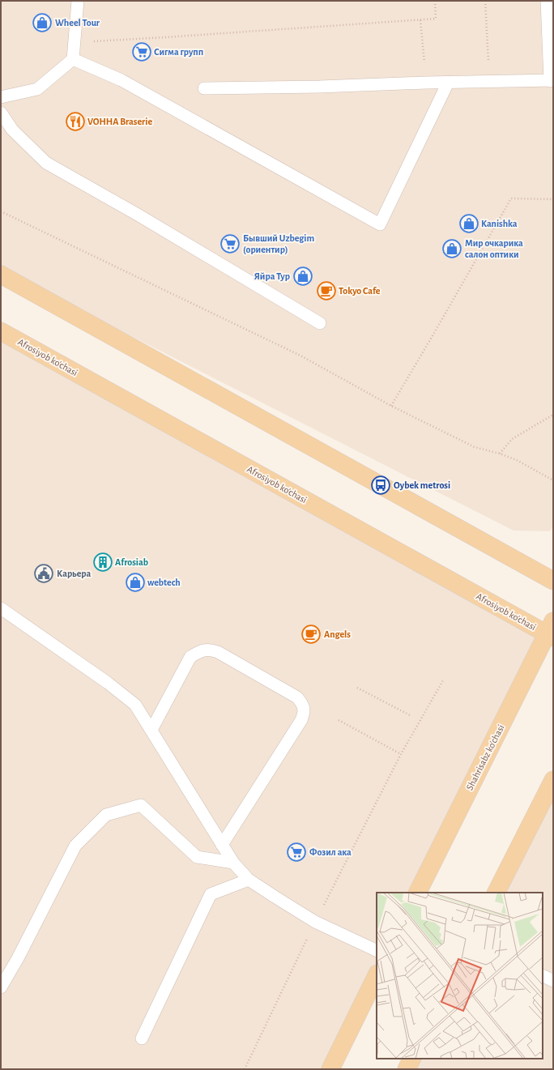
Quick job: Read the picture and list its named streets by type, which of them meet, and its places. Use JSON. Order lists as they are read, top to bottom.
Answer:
{
  "streets": {
    "main road": ["Afrosiyob ko'chasi", "Shahrisabz ko'chasi"]
  },
  "crossings": [
    ["Afrosiyob ko'chasi", "Shahrisabz ko'chasi"]
  ],
  "places": {
    "shop": [
      "Wheel Tour",
      "Kanishka",
      "Мир очкарика салон оптики",
      "Яйра Тур",
      "webtech"
    ],
    "supermarket": ["Сигма групп", "Бывший Uzbegim (ориентир)", "Фозил ака"],
    "restaurant": ["VOHHA Braserie"],
    "cafe": ["Tokyo Cafe", "Angels"],
    "bus stop": ["Oybek metrosi"],
    "building": ["Afrosiab"],
    "public building": ["Карьера"]
  }
}
